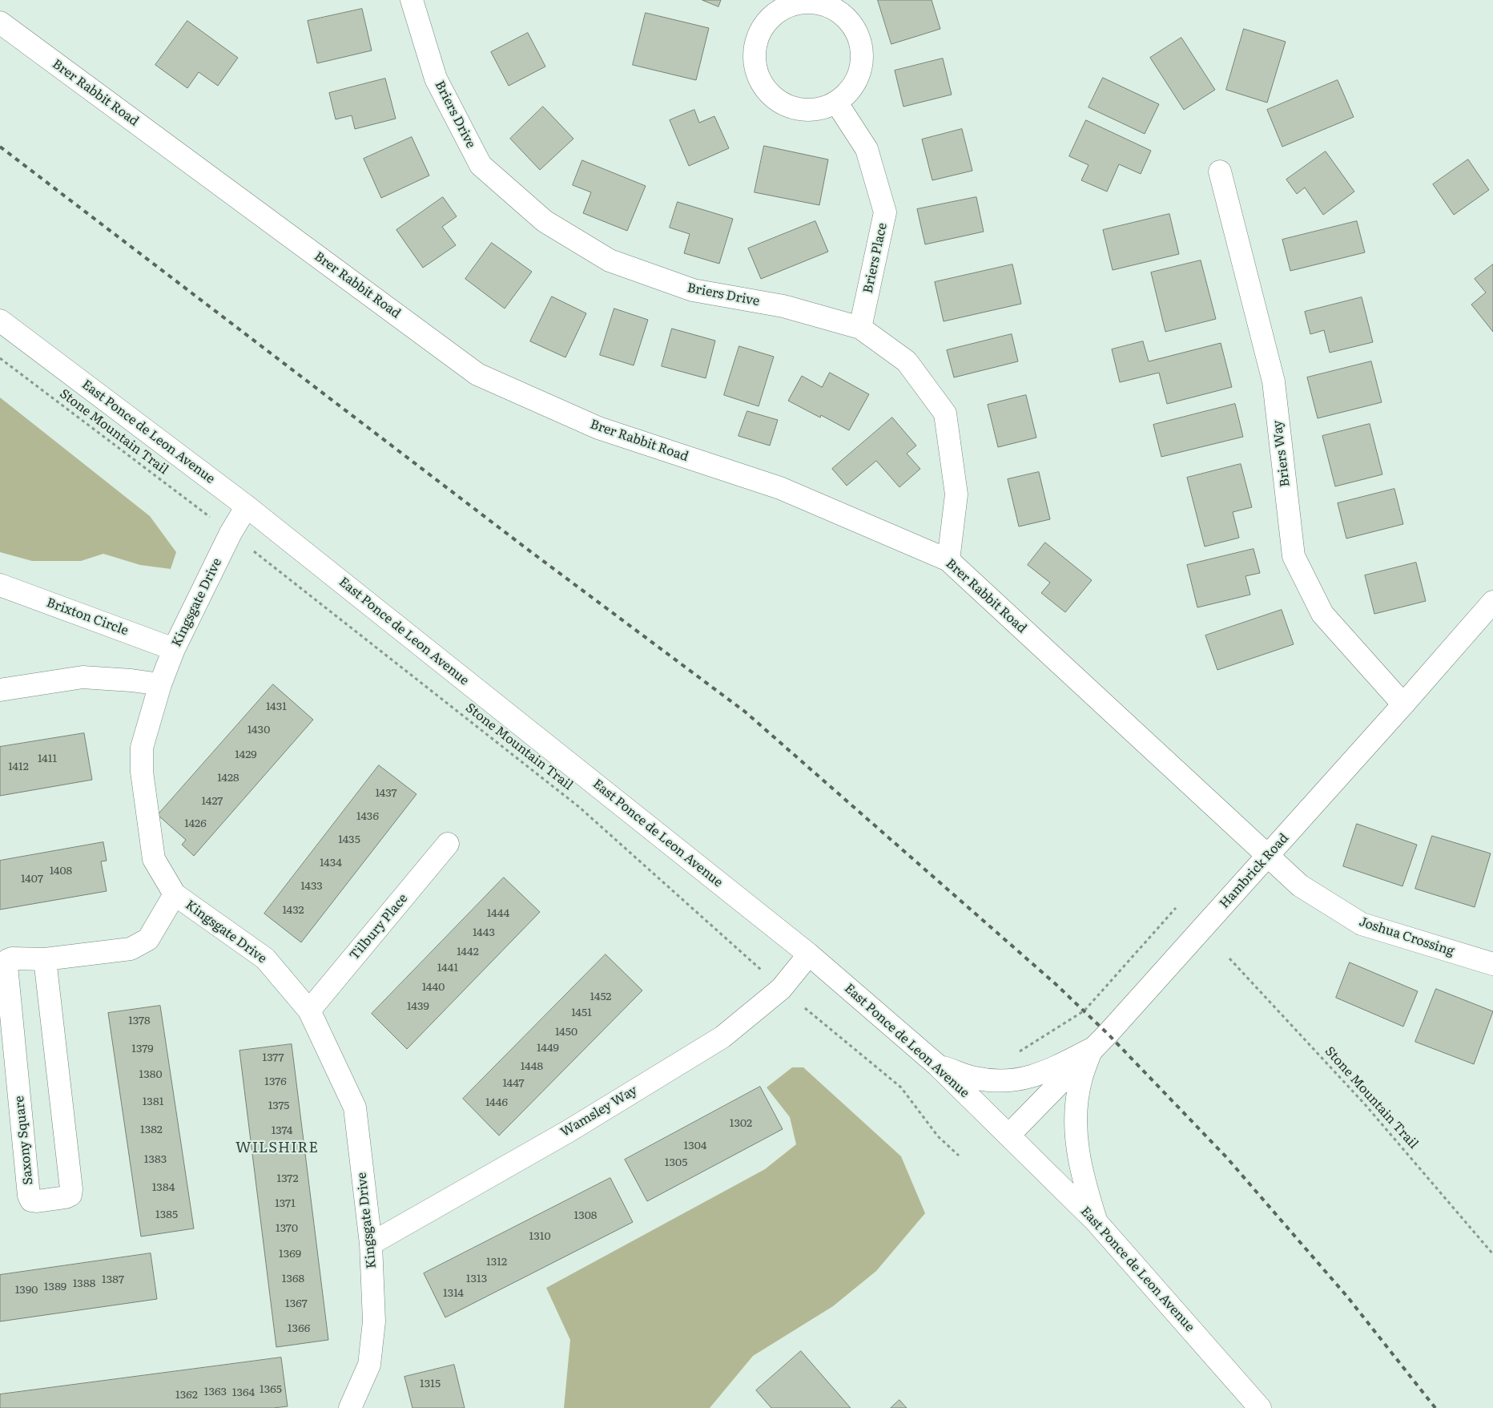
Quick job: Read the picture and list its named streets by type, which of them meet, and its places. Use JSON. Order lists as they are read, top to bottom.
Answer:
{
  "streets": {
    "street": [
      "Brer Rabbit Road",
      "Briers Drive",
      "Briers Place",
      "East Ponce de Leon Avenue",
      "Briers Way",
      "Kingsgate Drive",
      "Brixton Circle",
      "Hambrick Road",
      "Tilbury Place",
      "Joshua Crossing",
      "Wamsley Way",
      "Saxony Square"
    ],
    "path": ["Stone Mountain Trail"]
  },
  "crossings": [
    ["Brer Rabbit Road", "Briers Drive"],
    ["Brer Rabbit Road", "Hambrick Road"],
    ["Brer Rabbit Road", "Joshua Crossing"],
    ["Briers Drive", "Briers Place"],
    ["East Ponce de Leon Avenue", "Kingsgate Drive"],
    ["East Ponce de Leon Avenue", "Hambrick Road"],
    ["East Ponce de Leon Avenue", "Wamsley Way"],
    ["Briers Way", "Hambrick Road"],
    ["Kingsgate Drive", "Brixton Circle"],
    ["Kingsgate Drive", "Tilbury Place"],
    ["Kingsgate Drive", "Wamsley Way"],
    ["Kingsgate Drive", "Saxony Square"],
    ["Hambrick Road", "Joshua Crossing"]
  ],
  "districts": ["WILSHIRE"],
  "house_numbers": [
    "1431",
    "1430",
    "1429",
    "1411",
    "1412",
    "1428",
    "1437",
    "1427",
    "1436",
    "1426",
    "1435",
    "1434",
    "1408",
    "1407",
    "1433",
    "1432",
    "1444",
    "1443",
    "1442",
    "1441",
    "1440",
    "1452",
    "1439",
    "1451",
    "1378",
    "1450",
    "1449",
    "1379",
    "1377",
    "1448",
    "1380",
    "1376",
    "1447",
    "1381",
    "1446",
    "1375",
    "1302",
    "1382",
    "1374",
    "1304",
    "1383",
    "1305",
    "1372",
    "1384",
    "1371",
    "1385",
    "1308",
    "1370",
    "1310",
    "1369",
    "1312",
    "1368",
    "1313",
    "1387",
    "1388",
    "1389",
    "1390",
    "1314",
    "1367",
    "1366",
    "1315",
    "1365",
    "1363",
    "1364",
    "1362"
  ]
}
